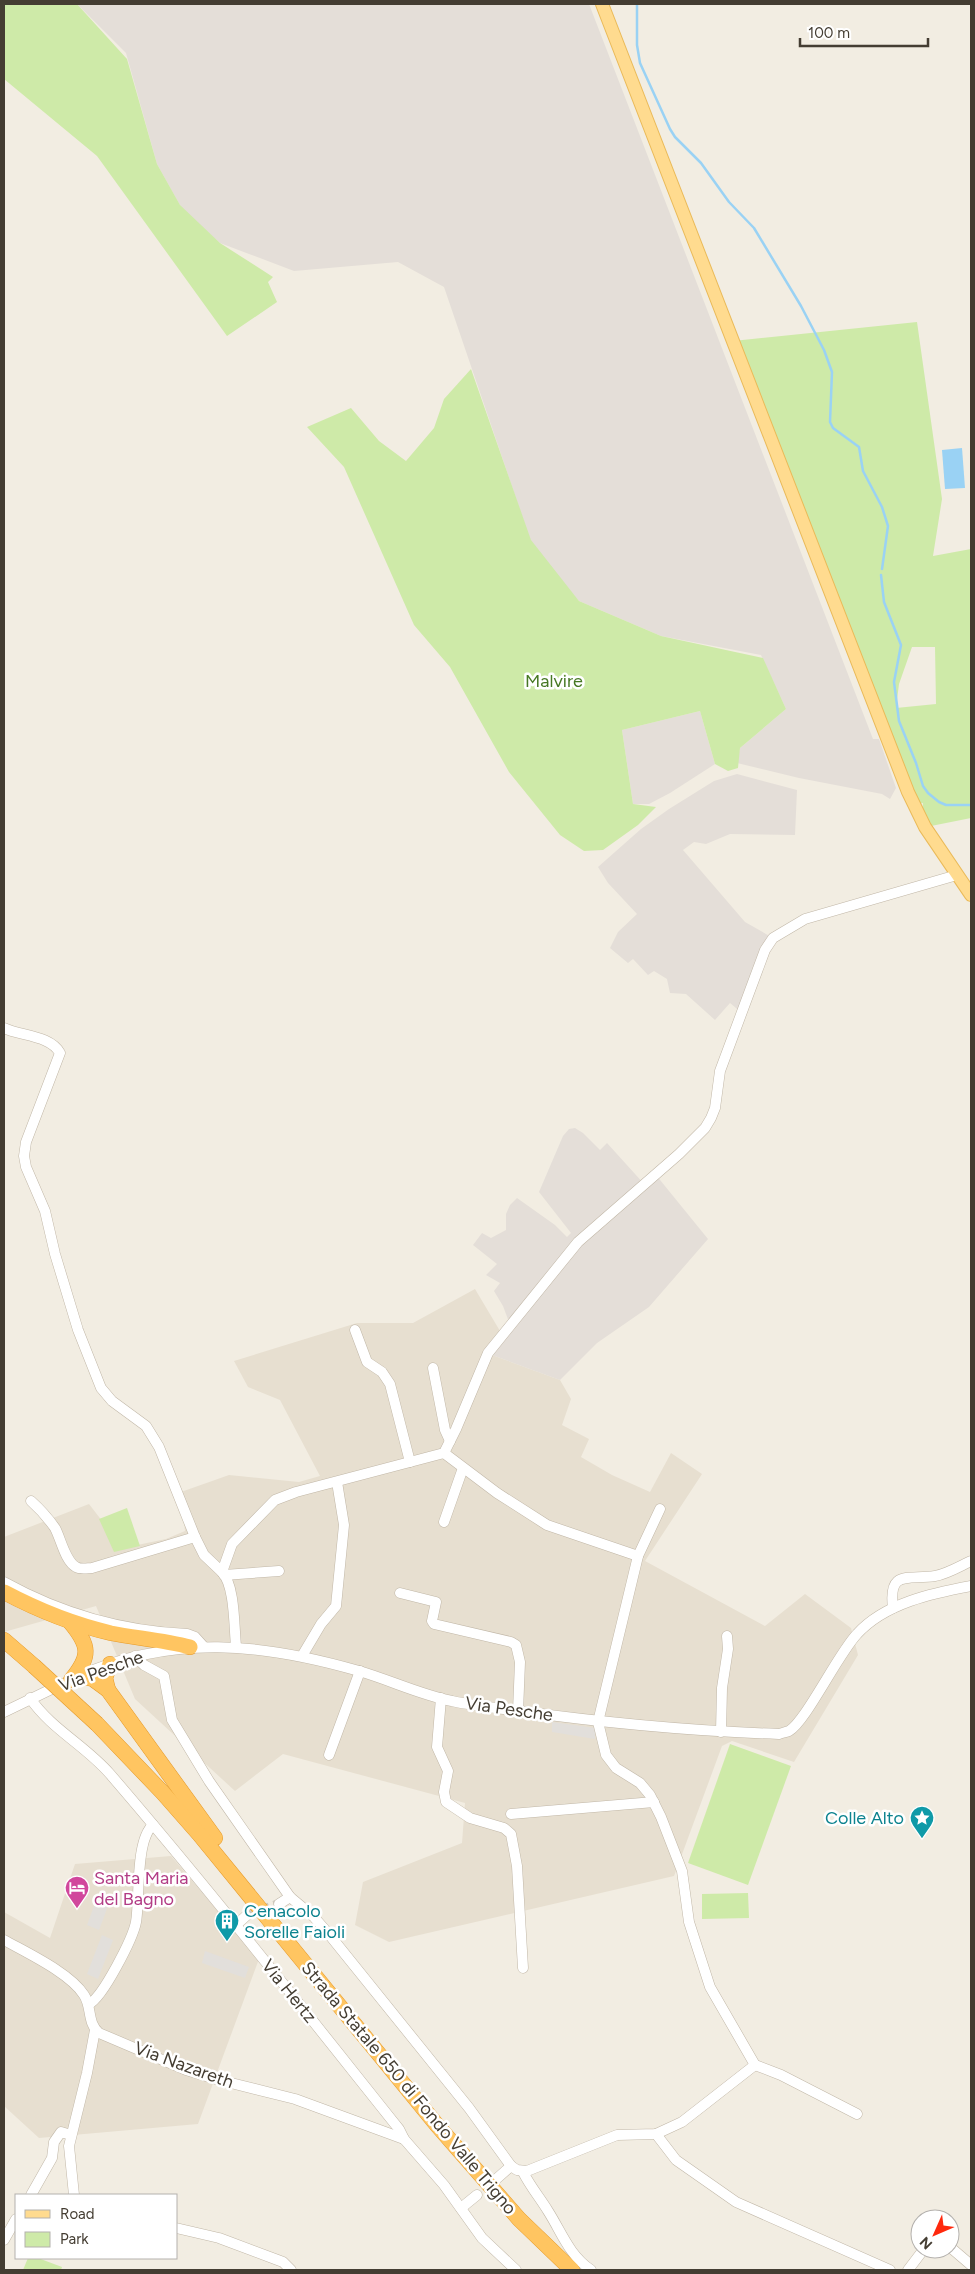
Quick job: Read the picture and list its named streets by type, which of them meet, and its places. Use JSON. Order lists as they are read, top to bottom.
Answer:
{
  "streets": {
    "highway": ["Strada Statale 650 di Fondo Valle Trigno"],
    "street": ["Via Pesche", "Via Hertz", "Via Nazareth"]
  },
  "crossings": [
    ["Via Pesche", "Via Hertz"],
    ["Via Hertz", "Via Nazareth"]
  ],
  "parks": ["Malvire"],
  "places": {
    "place": ["Colle Alto"],
    "hotel": ["Santa Maria del Bagno"],
    "building": ["Cenacolo Sorelle Faioli"]
  },
  "legend": ["Road", "Park"],
  "scale_bar": "100 m",
  "north": "bottom left"
}
